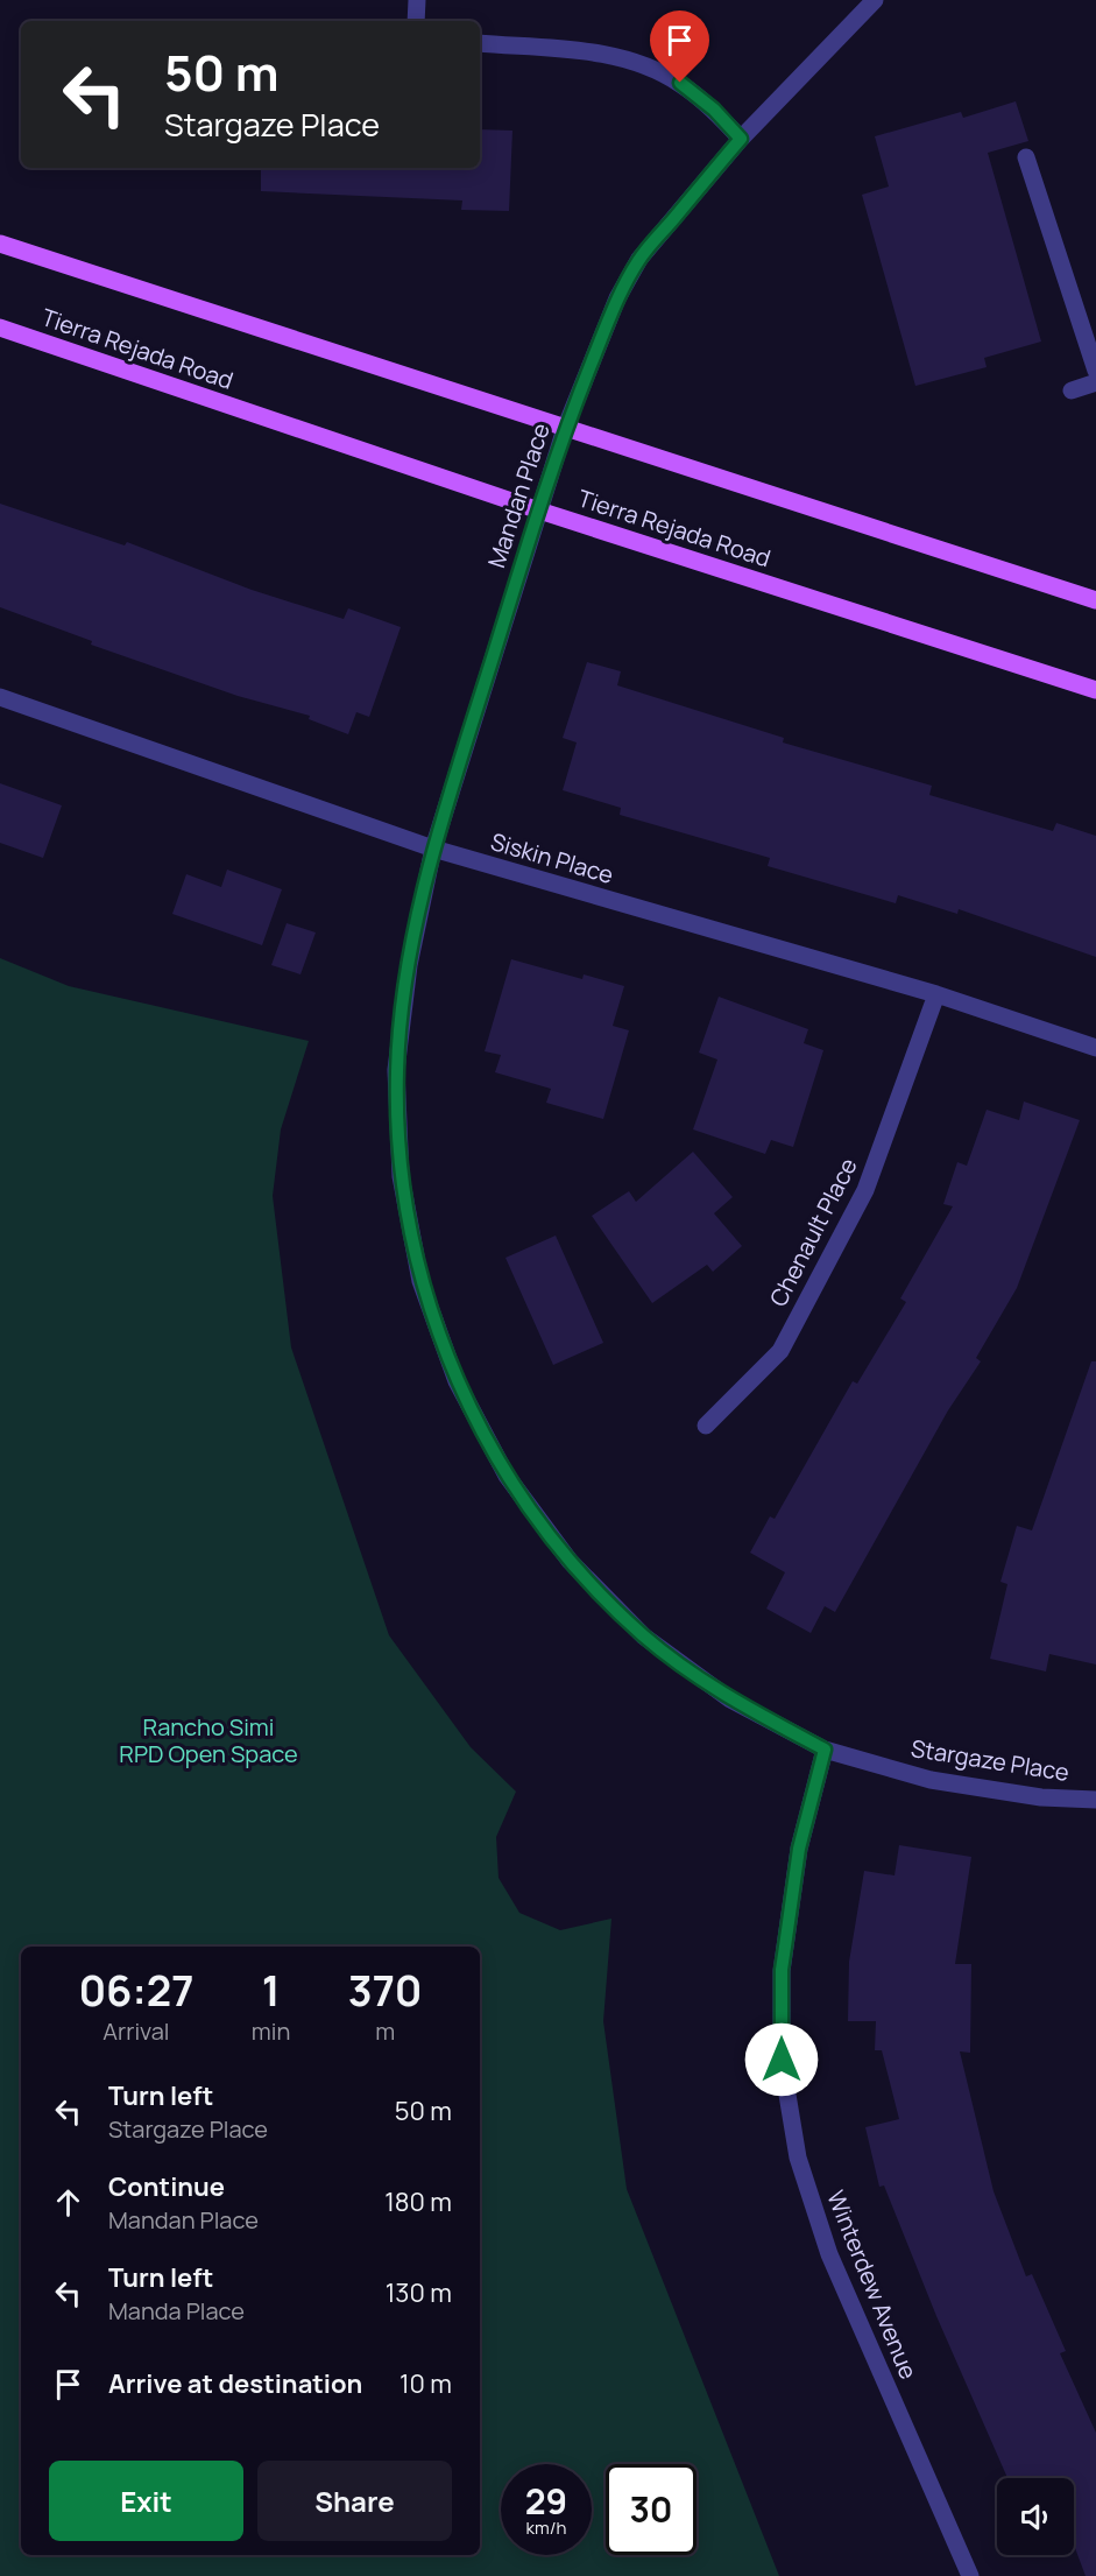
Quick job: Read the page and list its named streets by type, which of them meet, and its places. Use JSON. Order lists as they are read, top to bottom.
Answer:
{
  "streets": {
    "main road": ["Tierra Rejada Road"],
    "street": [
      "Mandan Place",
      "Siskin Place",
      "Chenault Place",
      "Stargaze Place",
      "Winterdew Avenue"
    ]
  },
  "crossings": [
    ["Tierra Rejada Road", "Mandan Place"],
    ["Mandan Place", "Siskin Place"],
    ["Mandan Place", "Stargaze Place"],
    ["Siskin Place", "Chenault Place"],
    ["Siskin Place", "Stargaze Place"],
    ["Stargaze Place", "Winterdew Avenue"]
  ],
  "parks": ["Rancho Simi RPD Open Space"],
  "page": {
    "turn": ["50 m", "Stargaze Place"],
    "eta": [
      "06:27",
      "Arrival",
      "1",
      "min",
      "370",
      "m"
    ],
    "list": [
      {
        "name": "Turn left",
        "note": "Stargaze Place",
        "value": "50 m"
      },
      {
        "name": "Continue",
        "note": "Mandan Place",
        "value": "180 m"
      },
      {
        "name": "Turn left",
        "note": "Manda Place",
        "value": "130 m"
      },
      {
        "name": "Arrive at destination",
        "value": "10 m"
      }
    ],
    "buttons": ["Exit", "Share"],
    "speed": "29 km/h",
    "limit": "30"
  }
}
